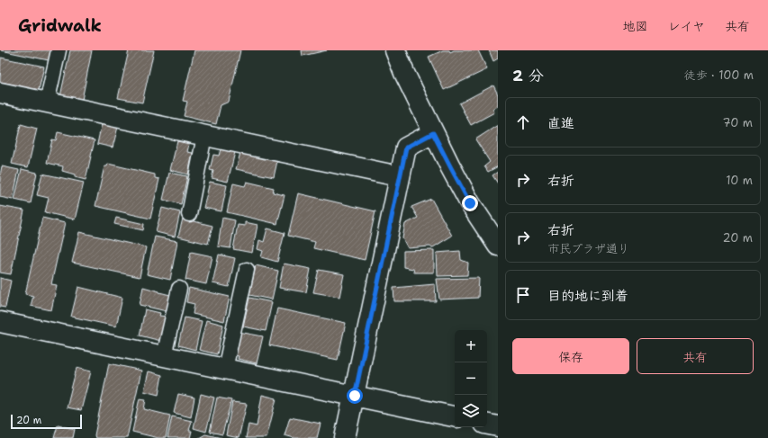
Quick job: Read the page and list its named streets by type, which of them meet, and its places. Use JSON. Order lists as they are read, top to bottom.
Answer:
{
  "scale_bar": "20 m",
  "page": {
    "header": "Gridwalk",
    "nav": ["地図", "レイヤ", "共有"],
    "heading": ["2 分", "徒歩 · 100 m"],
    "list": [
      ["直進", "70 m"],
      ["右折", "10 m"],
      ["右折", "市民プラザ通り", "20 m"],
      "目的地に到着"
    ],
    "buttons": ["保存", "共有"],
    "map_buttons": ["+", "−"],
    "scale": "20 m"
  }
}
